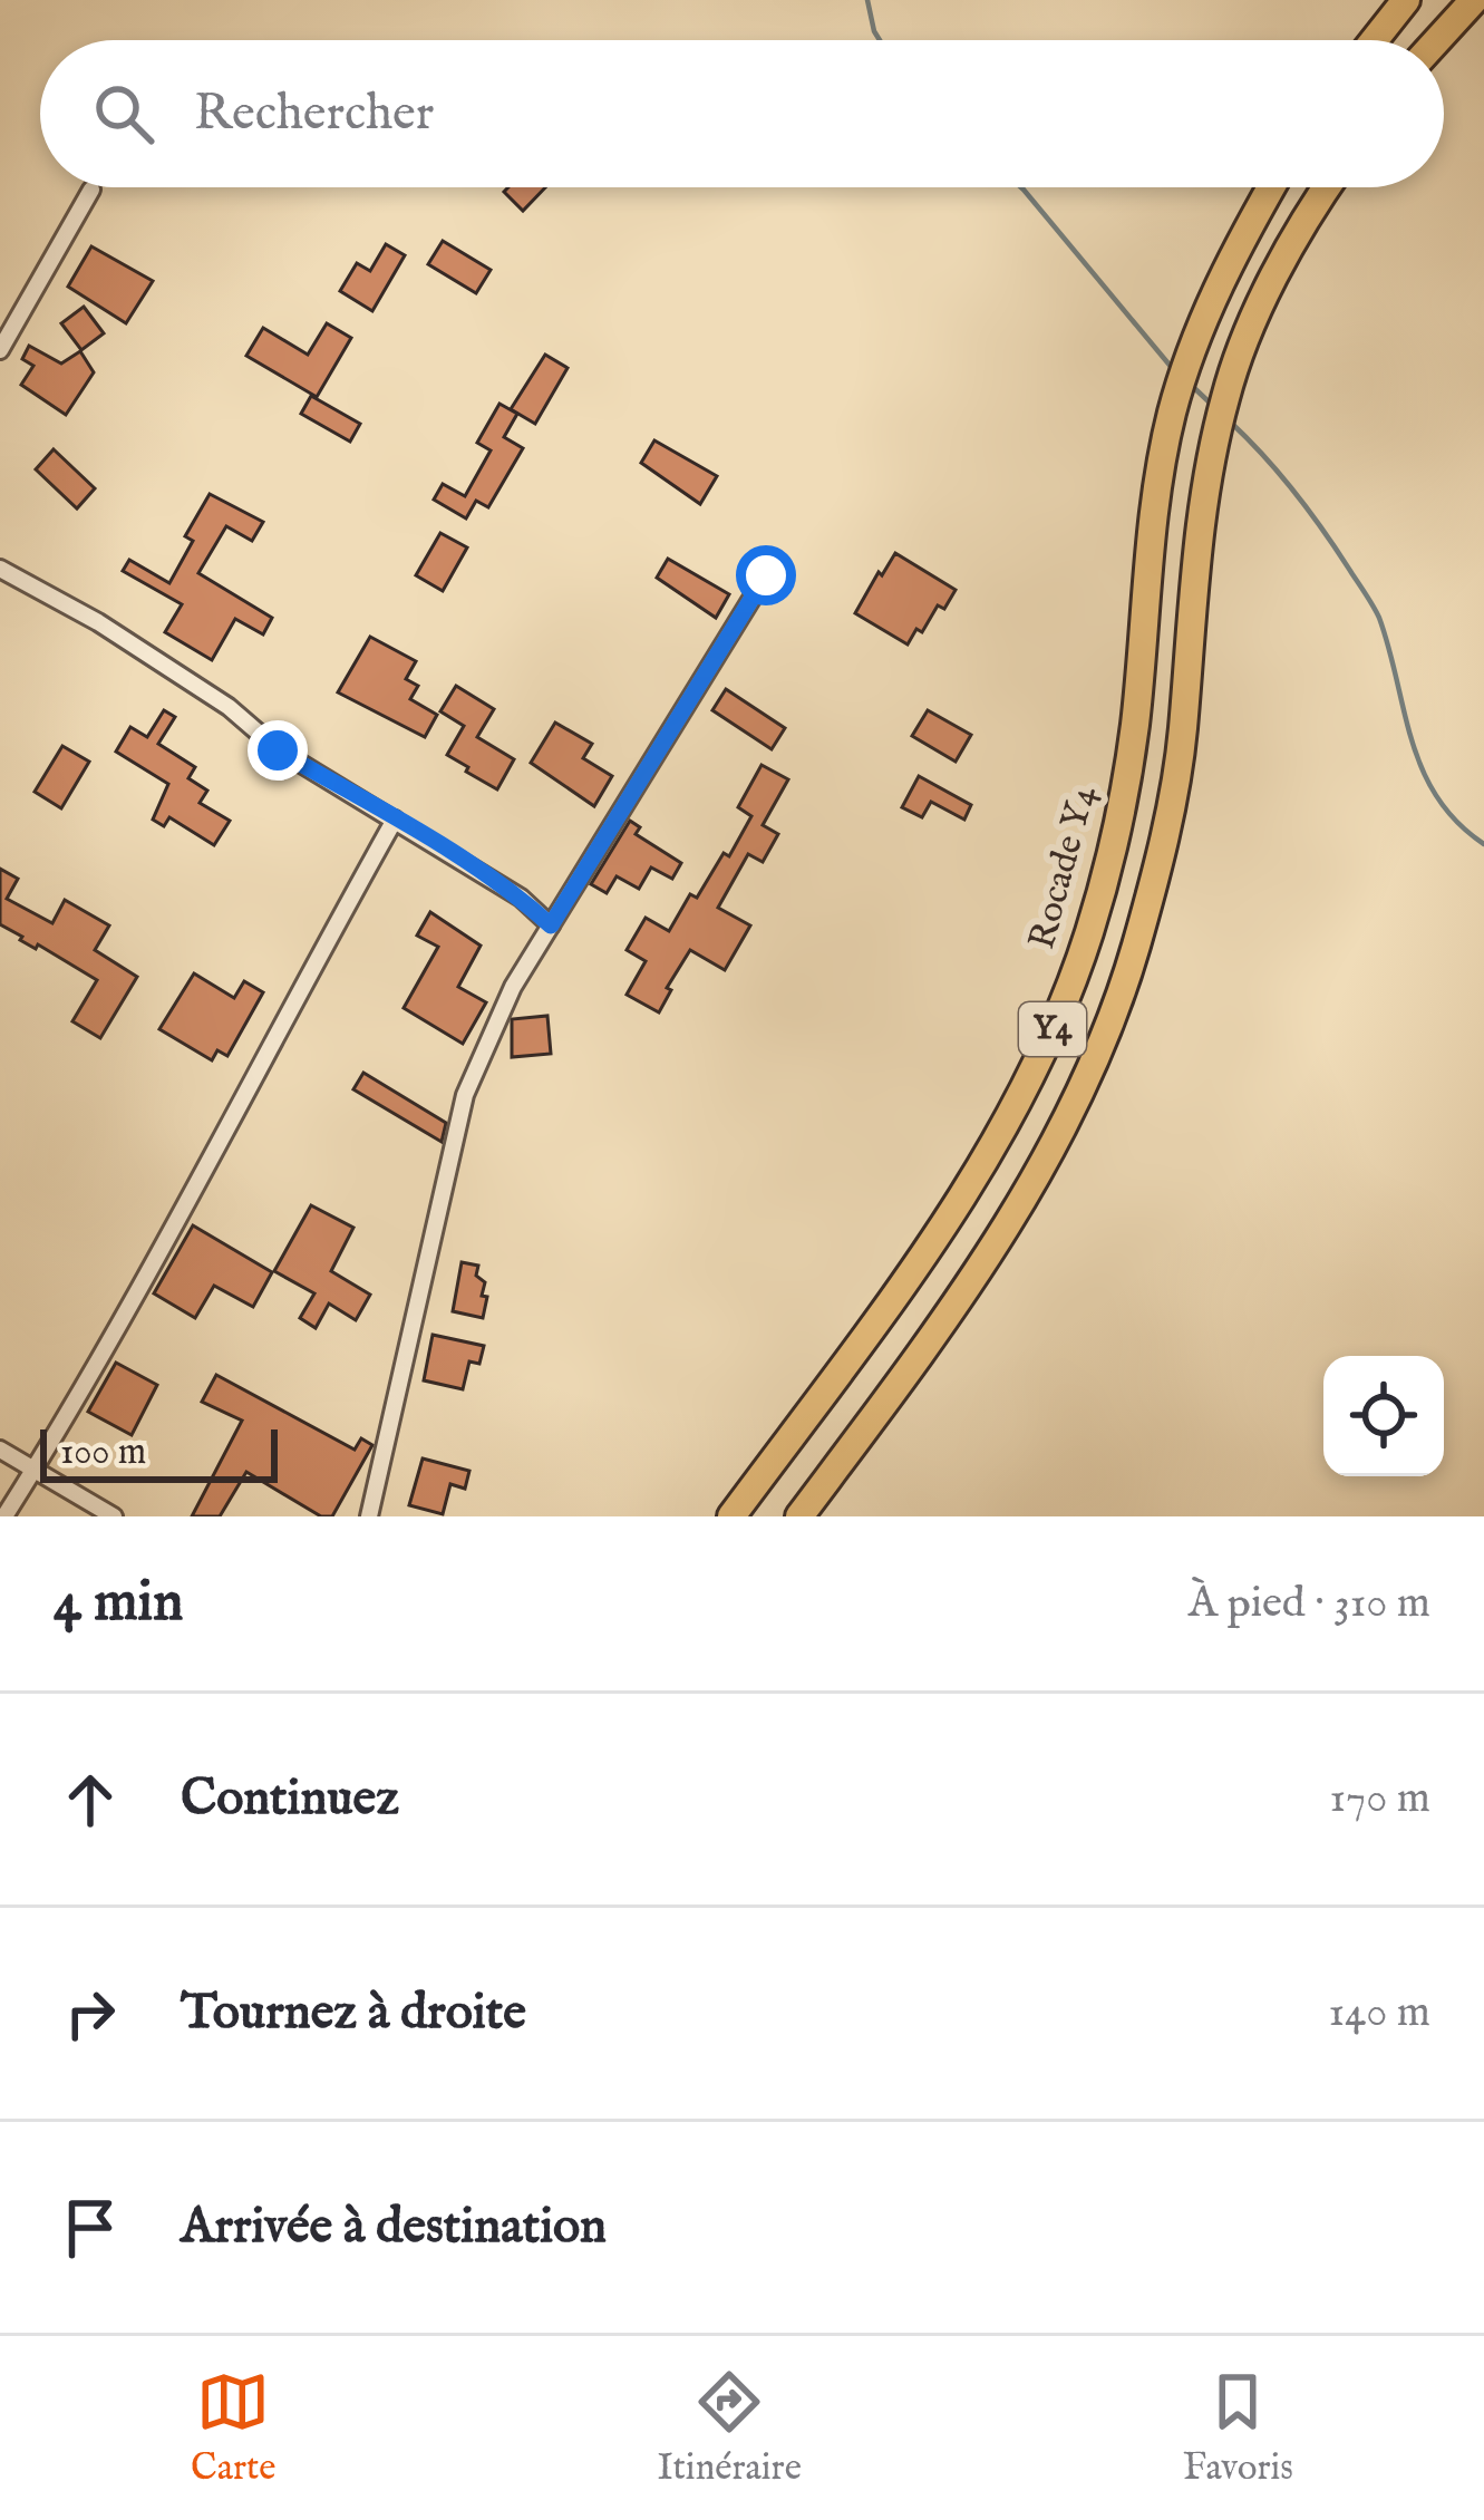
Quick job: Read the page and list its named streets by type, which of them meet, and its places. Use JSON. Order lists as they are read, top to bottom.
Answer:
{
  "streets": {
    "highway": ["Rocade Y4", "Y4"]
  },
  "scale_bar": "100 m",
  "page": {
    "search": "Rechercher",
    "scale": "100 m",
    "heading": ["4 min", "À pied · 310 m"],
    "list": [
      ["Continuez", "170 m"],
      ["Tournez à droite", "140 m"],
      "Arrivée à destination"
    ],
    "nav": ["Carte", "Itinéraire", "Favoris"]
  }
}
